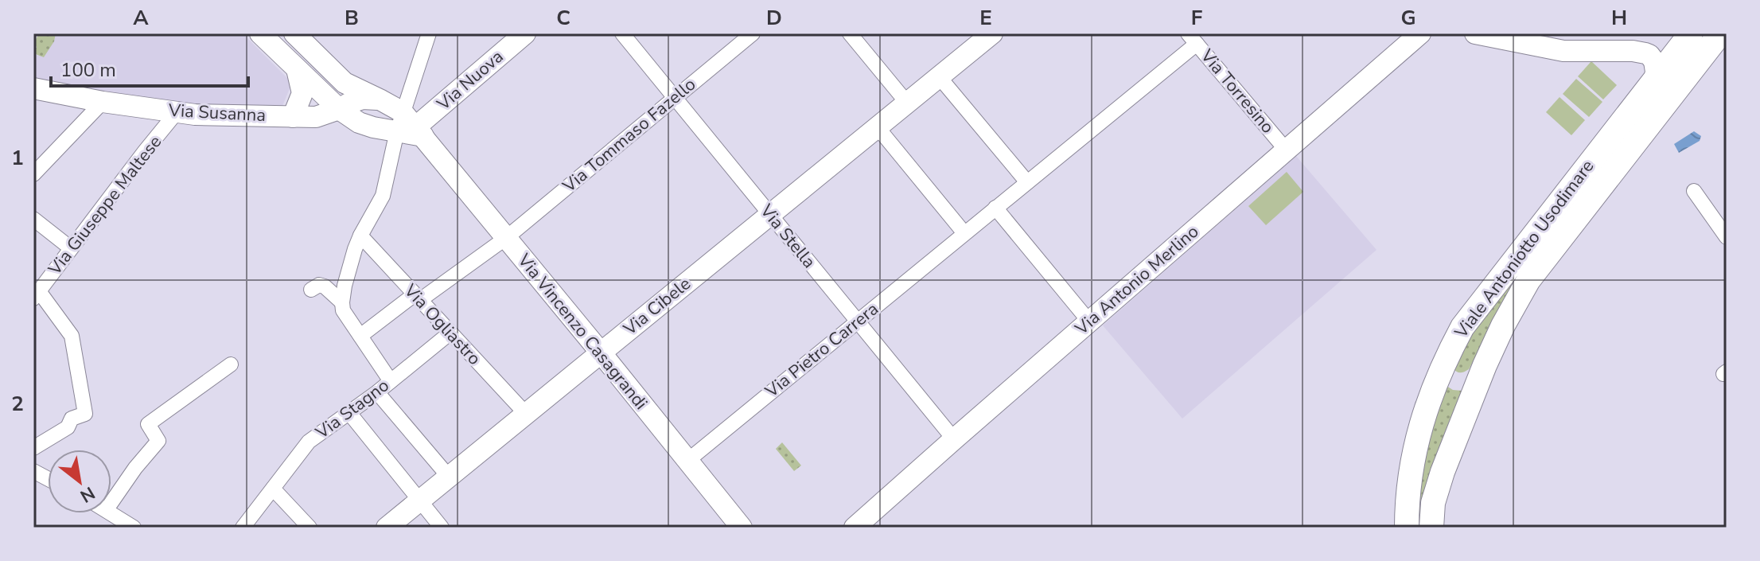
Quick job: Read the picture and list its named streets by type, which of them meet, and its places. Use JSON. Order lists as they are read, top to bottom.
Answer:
{
  "streets": {
    "main road": [
      "Via Nuova",
      "Via Susanna",
      "Viale Antoniotto Usodimare",
      "Via Antonio Merlino",
      "Via Cibele",
      "Via Vincenzo Casagrandi"
    ],
    "street": [
      "Via Torresino",
      "Via Tommaso Fazello",
      "Via Giuseppe Maltese",
      "Via Stella",
      "Via Ogliastro",
      "Via Pietro Carrera",
      "Via Stagno"
    ]
  },
  "crossings": [
    ["Via Nuova", "Via Vincenzo Casagrandi"],
    ["Via Torresino", "Via Antonio Merlino"],
    ["Via Susanna", "Via Giuseppe Maltese"],
    ["Via Tommaso Fazello", "Via Stella"],
    ["Via Tommaso Fazello", "Via Ogliastro"],
    ["Via Tommaso Fazello", "Via Vincenzo Casagrandi"],
    ["Via Stella", "Via Antonio Merlino"],
    ["Via Stella", "Via Cibele"],
    ["Via Stella", "Via Pietro Carrera"],
    ["Via Cibele", "Via Ogliastro"],
    ["Via Cibele", "Via Vincenzo Casagrandi"],
    ["Via Ogliastro", "Via Stagno"],
    ["Via Vincenzo Casagrandi", "Via Pietro Carrera"]
  ],
  "scale_bar": "100 m",
  "north": "bottom right",
  "grid": {
    "columns": [
      "A",
      "B",
      "C",
      "D",
      "E",
      "F",
      "G",
      "H"
    ],
    "rows": ["1", "2"]
  }
}
